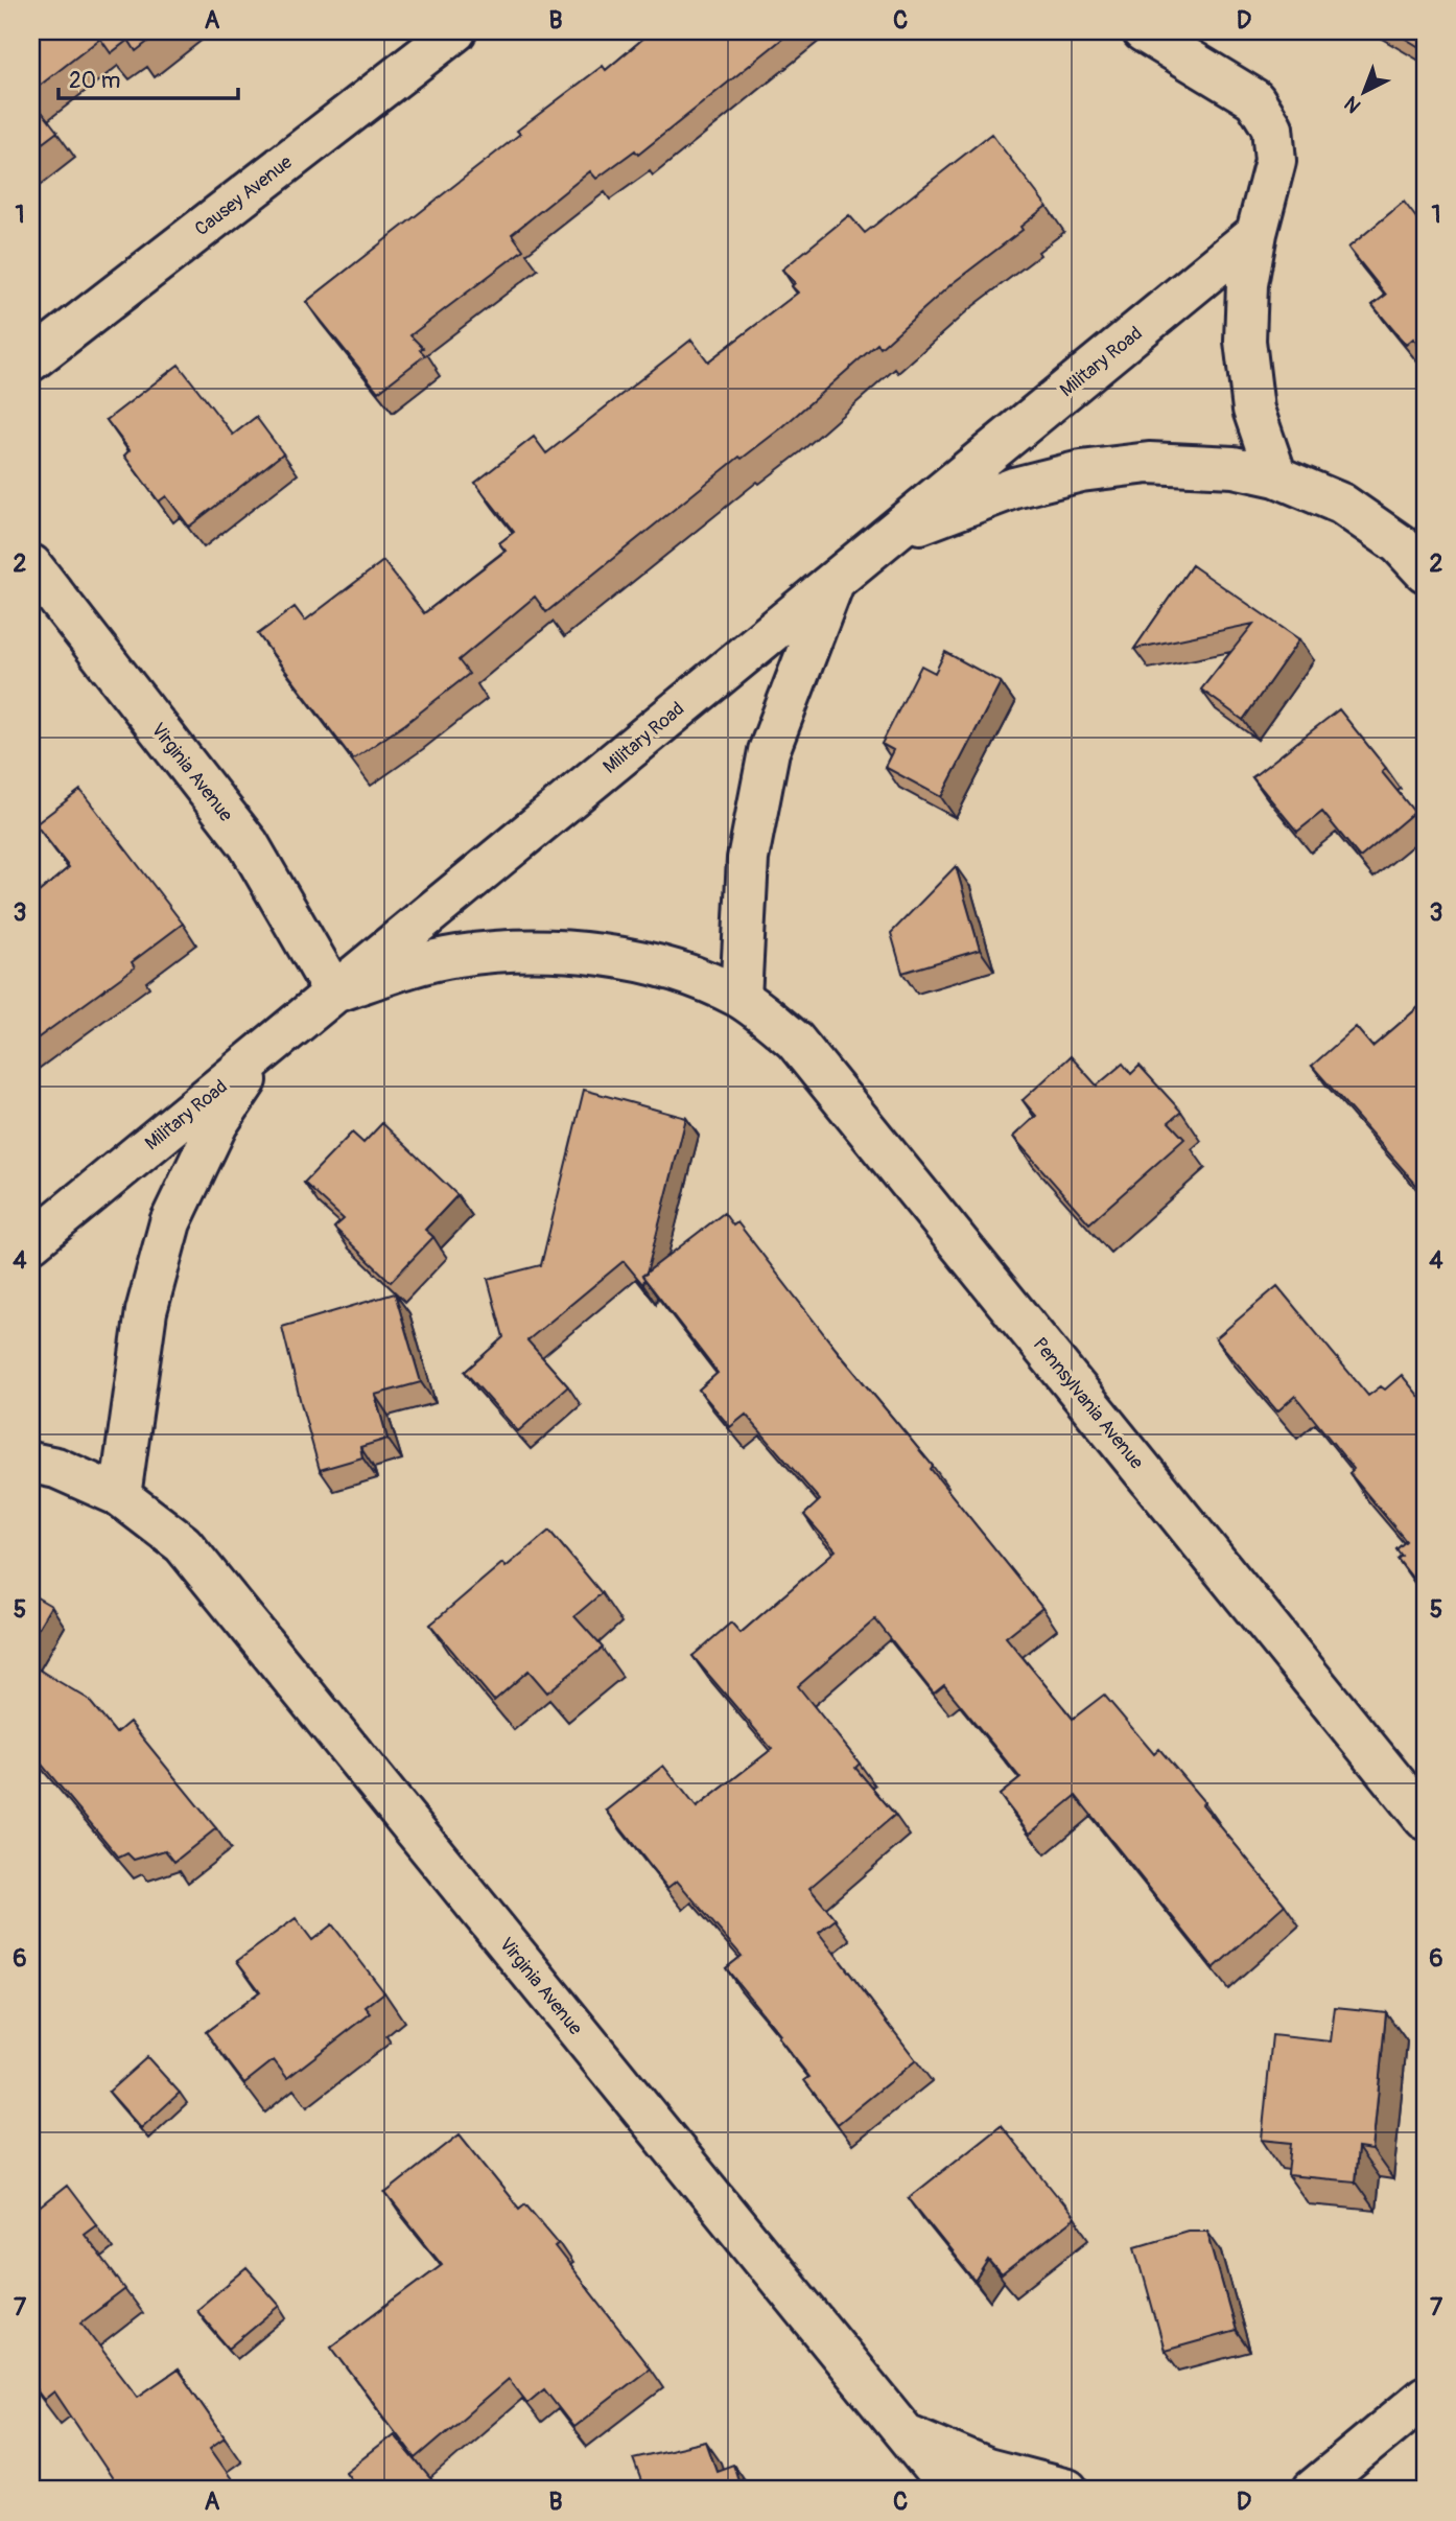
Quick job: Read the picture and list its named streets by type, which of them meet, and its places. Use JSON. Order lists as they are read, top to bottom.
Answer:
{
  "streets": {
    "street": [
      "Causey Avenue",
      "Military Road",
      "Virginia Avenue",
      "Pennsylvania Avenue"
    ]
  },
  "crossings": [
    ["Military Road", "Virginia Avenue"],
    ["Military Road", "Pennsylvania Avenue"],
    ["Virginia Avenue", "Pennsylvania Avenue"]
  ],
  "scale_bar": "20 m",
  "north": "bottom left",
  "grid": {
    "columns": [
      "A",
      "B",
      "C",
      "D"
    ],
    "rows": [
      "1",
      "2",
      "3",
      "4",
      "5",
      "6",
      "7"
    ]
  }
}
